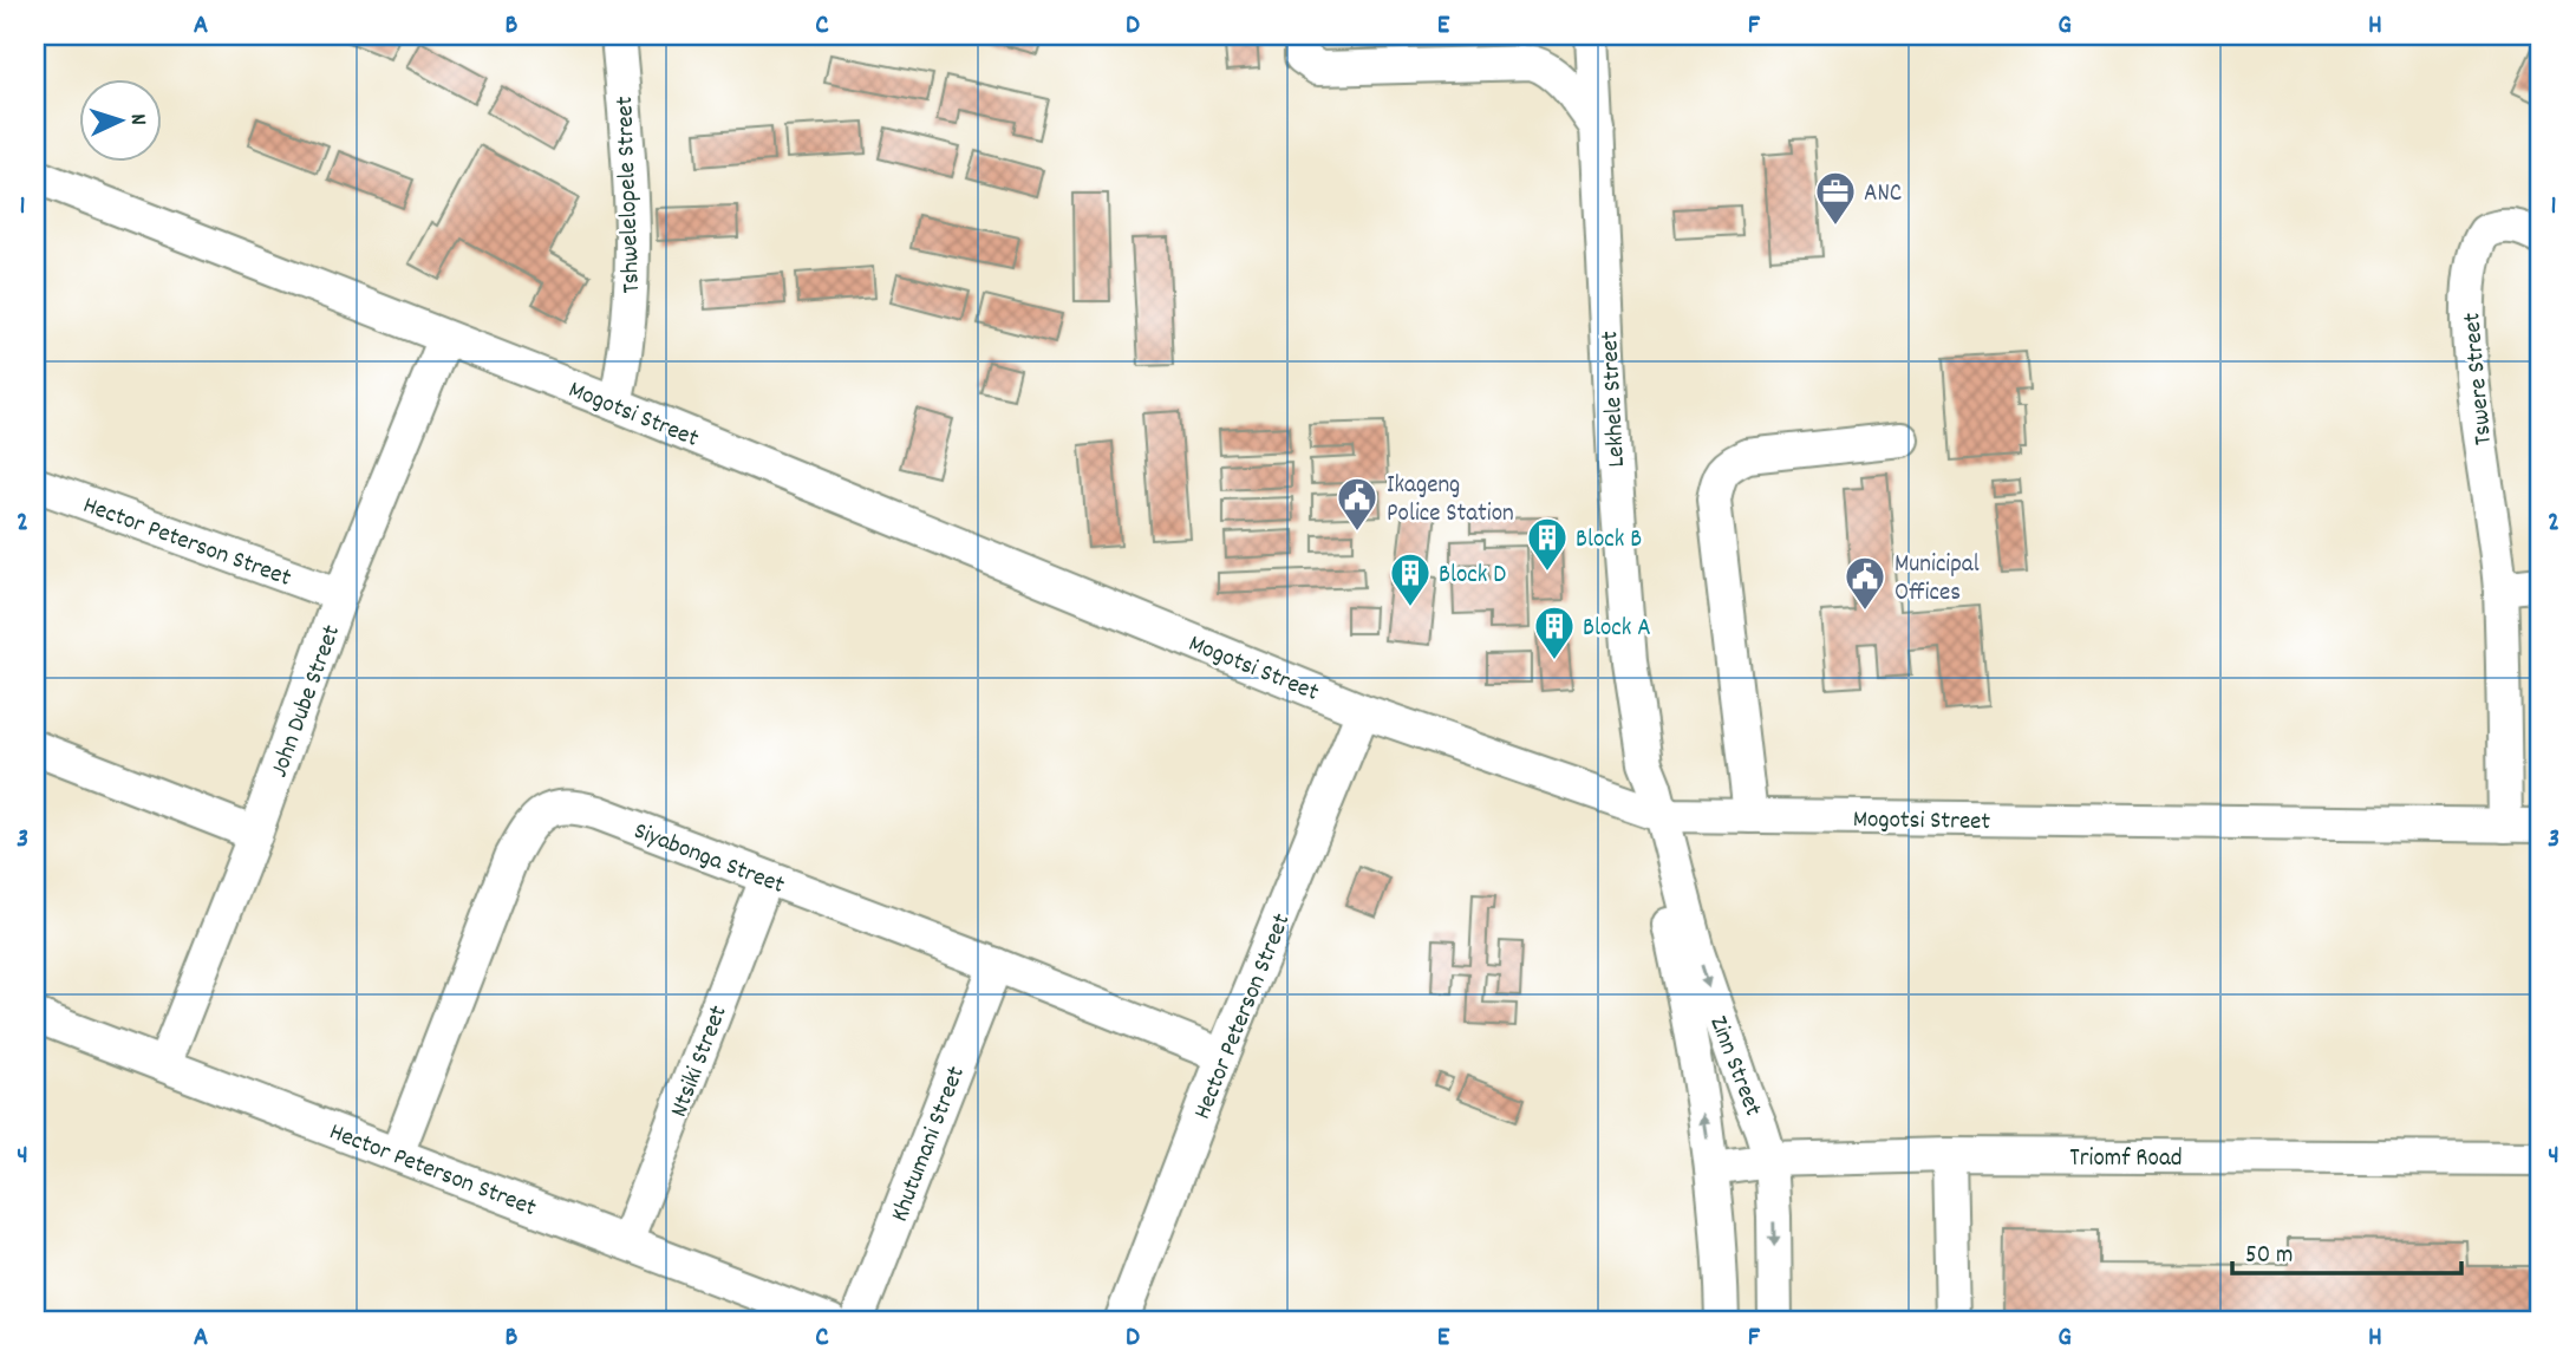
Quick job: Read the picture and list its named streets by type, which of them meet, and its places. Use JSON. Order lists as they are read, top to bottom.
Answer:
{
  "streets": {
    "street": [
      "Tshwelelopele Street",
      "Tswere Street",
      "Lekhele Street",
      "Mogotsi Street",
      "Hector Peterson Street",
      "John Dube Street",
      "Siyabonga Street",
      "Ntsiki Street",
      "Zinn Street",
      "Khutumani Street",
      "Triomf Road"
    ]
  },
  "crossings": [
    ["Tshwelelopele Street", "Mogotsi Street"],
    ["Tswere Street", "Mogotsi Street"],
    ["Lekhele Street", "Mogotsi Street"],
    ["Lekhele Street", "Zinn Street"],
    ["Mogotsi Street", "Hector Peterson Street"],
    ["Mogotsi Street", "John Dube Street"],
    ["Mogotsi Street", "Zinn Street"],
    ["Hector Peterson Street", "John Dube Street"],
    ["Hector Peterson Street", "Siyabonga Street"],
    ["Hector Peterson Street", "Ntsiki Street"],
    ["Siyabonga Street", "Ntsiki Street"],
    ["Siyabonga Street", "Khutumani Street"],
    ["Zinn Street", "Triomf Road"]
  ],
  "places": {
    "office": ["ANC"],
    "public building": ["Ikageng Police Station", "Municipal Offices"],
    "building": ["Block B", "Block D", "Block A"]
  },
  "scale_bar": "50 m",
  "north": "right",
  "grid": {
    "columns": [
      "A",
      "B",
      "C",
      "D",
      "E",
      "F",
      "G",
      "H"
    ],
    "rows": [
      "1",
      "2",
      "3",
      "4"
    ]
  }
}
